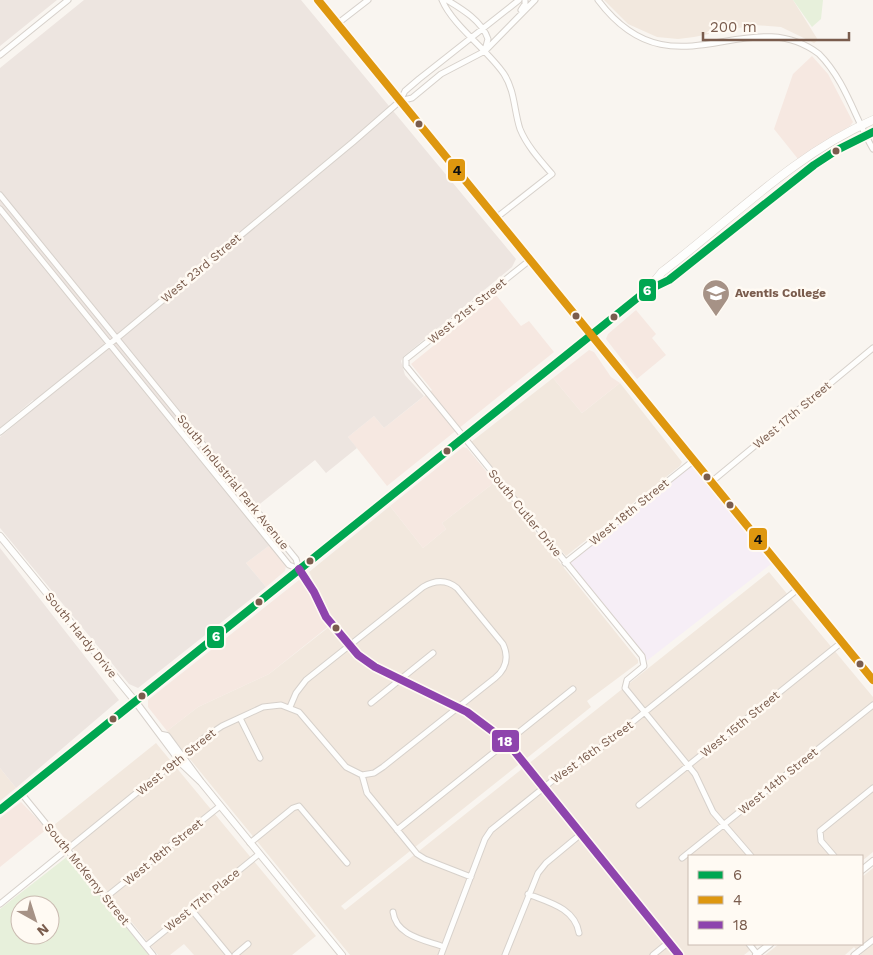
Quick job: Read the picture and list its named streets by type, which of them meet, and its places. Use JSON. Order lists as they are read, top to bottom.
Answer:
{
  "streets": {
    "street": [
      "West 23rd Street",
      "West 21st Street",
      "West 17th Street",
      "South Industrial Park Avenue",
      "West 18th Street",
      "South Cutler Drive",
      "South Hardy Drive",
      "West 15th Street",
      "West 16th Street",
      "West 19th Street",
      "West 14th Street",
      "South McKemy Street",
      "West 17th Place"
    ]
  },
  "crossings": [
    ["West 23rd Street", "South Industrial Park Avenue"],
    ["West 21st Street", "South Cutler Drive"],
    ["West 18th Street", "South Cutler Drive"],
    ["West 18th Street", "South Hardy Drive"],
    ["West 18th Street", "South McKemy Street"],
    ["South Cutler Drive", "West 16th Street"],
    ["South Hardy Drive", "West 19th Street"],
    ["South Hardy Drive", "West 17th Place"],
    ["West 19th Street", "South McKemy Street"],
    ["South McKemy Street", "West 17th Place"]
  ],
  "places": {
    "school or university": ["Aventis College"]
  },
  "lines": ["transit line 4", "transit line 6", "transit line 18"],
  "legend": ["6", "4", "18"],
  "scale_bar": "200 m",
  "north": "bottom right"
}
